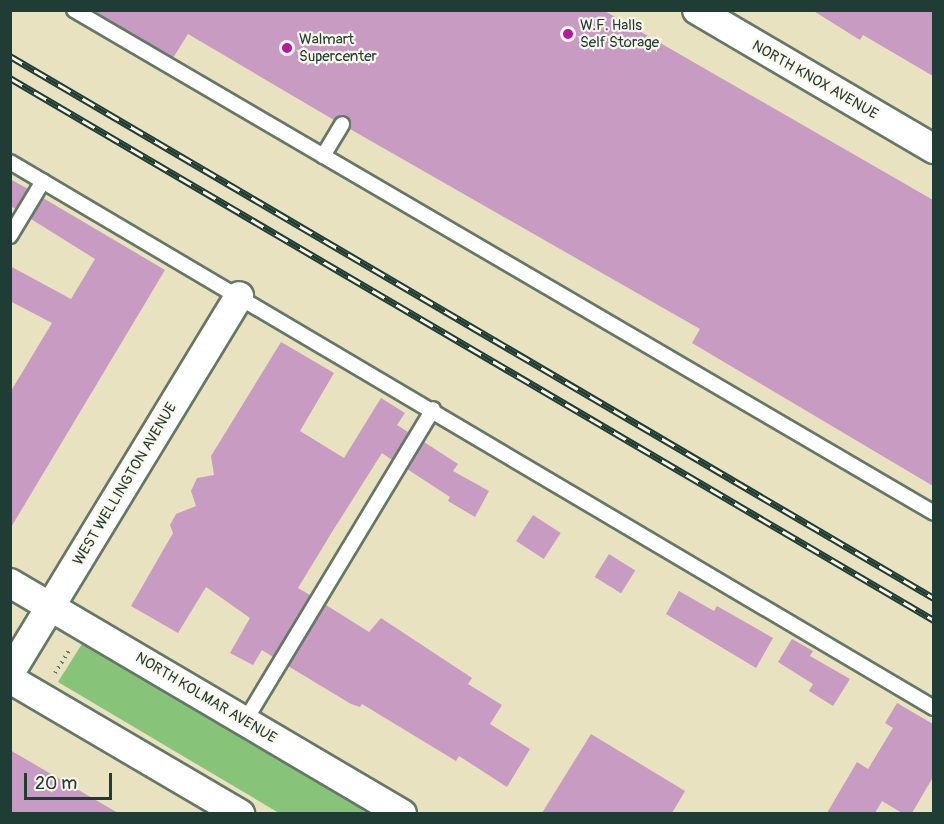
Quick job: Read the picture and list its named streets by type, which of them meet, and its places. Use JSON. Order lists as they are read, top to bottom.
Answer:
{
  "streets": {
    "street": ["NORTH KNOX AVENUE", "WEST WELLINGTON AVENUE", "NORTH KOLMAR AVENUE"]
  },
  "crossings": [
    ["WEST WELLINGTON AVENUE", "NORTH KOLMAR AVENUE"]
  ],
  "places": ["W.F. Halls Self Storage", "Walmart Supercenter"],
  "scale_bar": "20 m"
}
